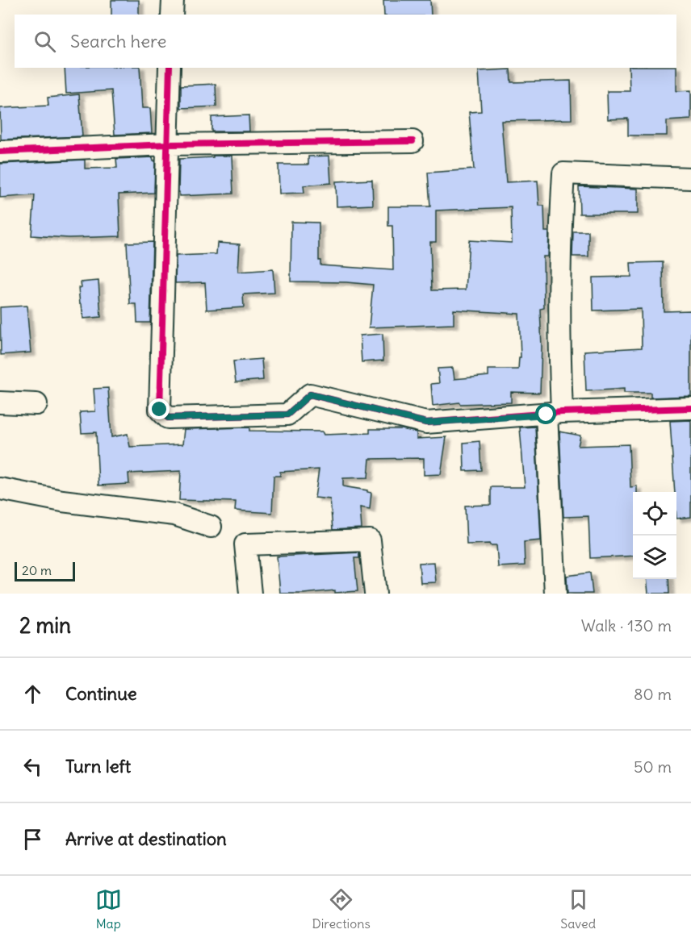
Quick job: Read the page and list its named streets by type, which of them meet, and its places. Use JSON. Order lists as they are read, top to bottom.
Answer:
{
  "scale_bar": "20 m",
  "page": {
    "search": "Search here",
    "scale": "20 m",
    "heading": ["2 min", "Walk · 130 m"],
    "list": [
      ["Continue", "80 m"],
      ["Turn left", "50 m"],
      "Arrive at destination"
    ],
    "nav": ["Map", "Directions", "Saved"]
  }
}
